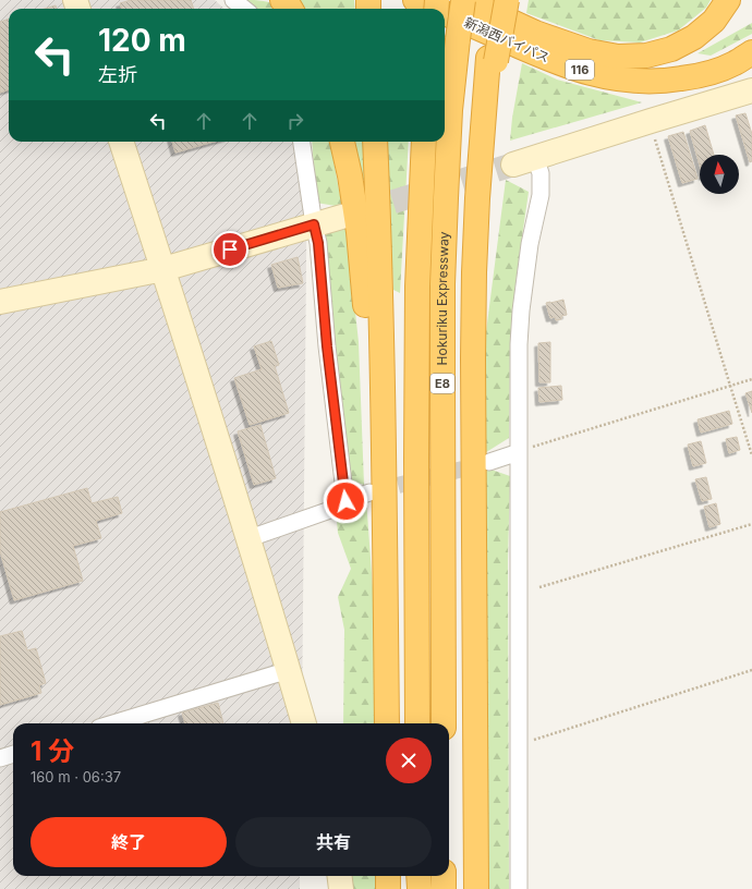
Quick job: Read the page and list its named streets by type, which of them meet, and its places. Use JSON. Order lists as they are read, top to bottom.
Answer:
{
  "streets": {
    "highway": [
      "新潟西バイパス",
      "116",
      "Hokuriku Expressway",
      "E8"
    ]
  },
  "north": "top",
  "page": {
    "turn": ["120 m", "左折"],
    "heading": ["1 分", "160 m · 06:37"],
    "buttons": ["終了", "共有"]
  }
}
